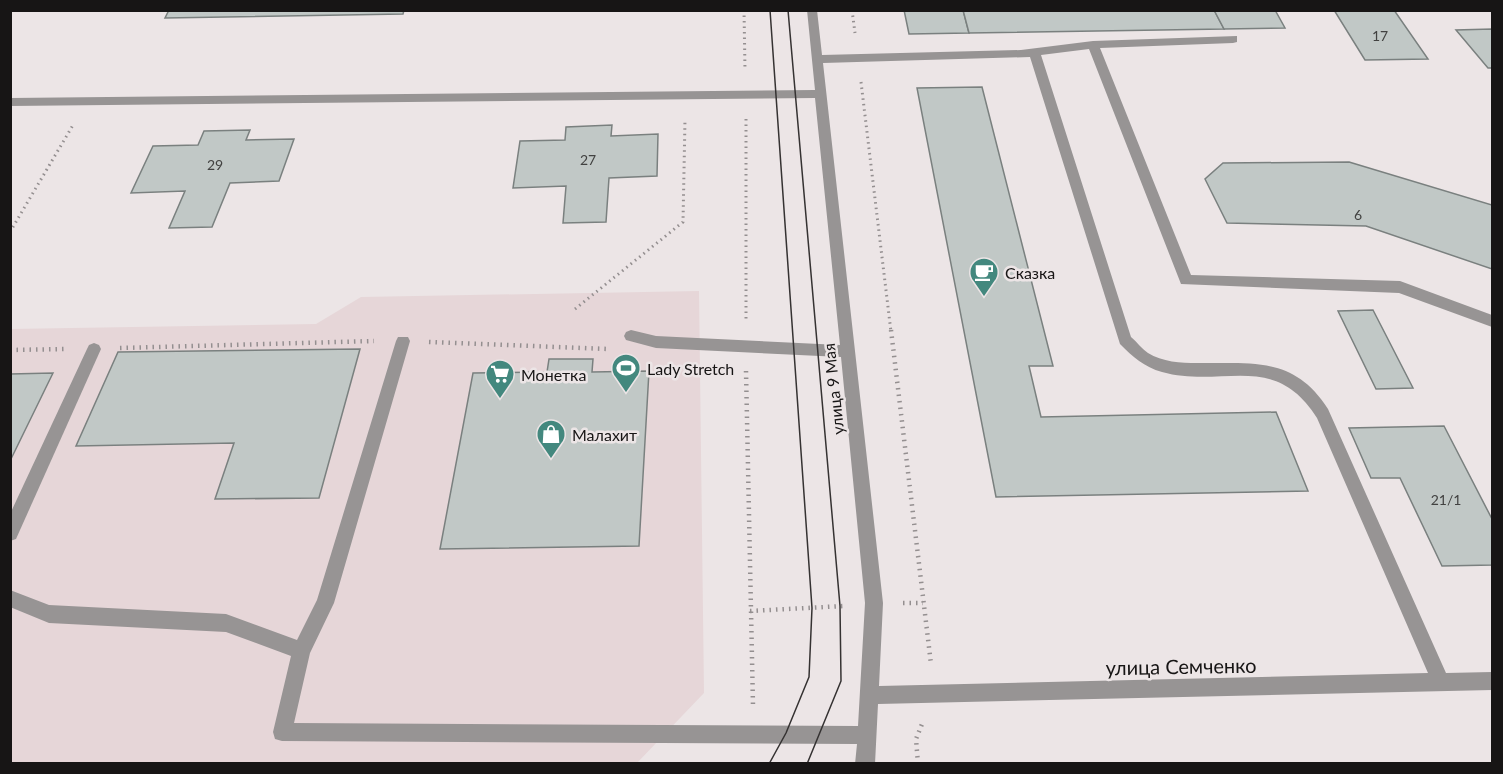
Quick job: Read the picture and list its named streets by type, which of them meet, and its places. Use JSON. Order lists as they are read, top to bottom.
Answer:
{
  "streets": {
    "street": ["улица 9 Мая", "улица Семченко"]
  },
  "crossings": [
    ["улица 9 Мая", "улица Семченко"]
  ],
  "places": {
    "cafe": ["Сказка"],
    "sports": ["Lady Stretch"],
    "supermarket": ["Монетка"],
    "shop": ["Малахит"]
  },
  "house_numbers": [
    "17",
    "27",
    "29",
    "6",
    "21/1"
  ]
}
